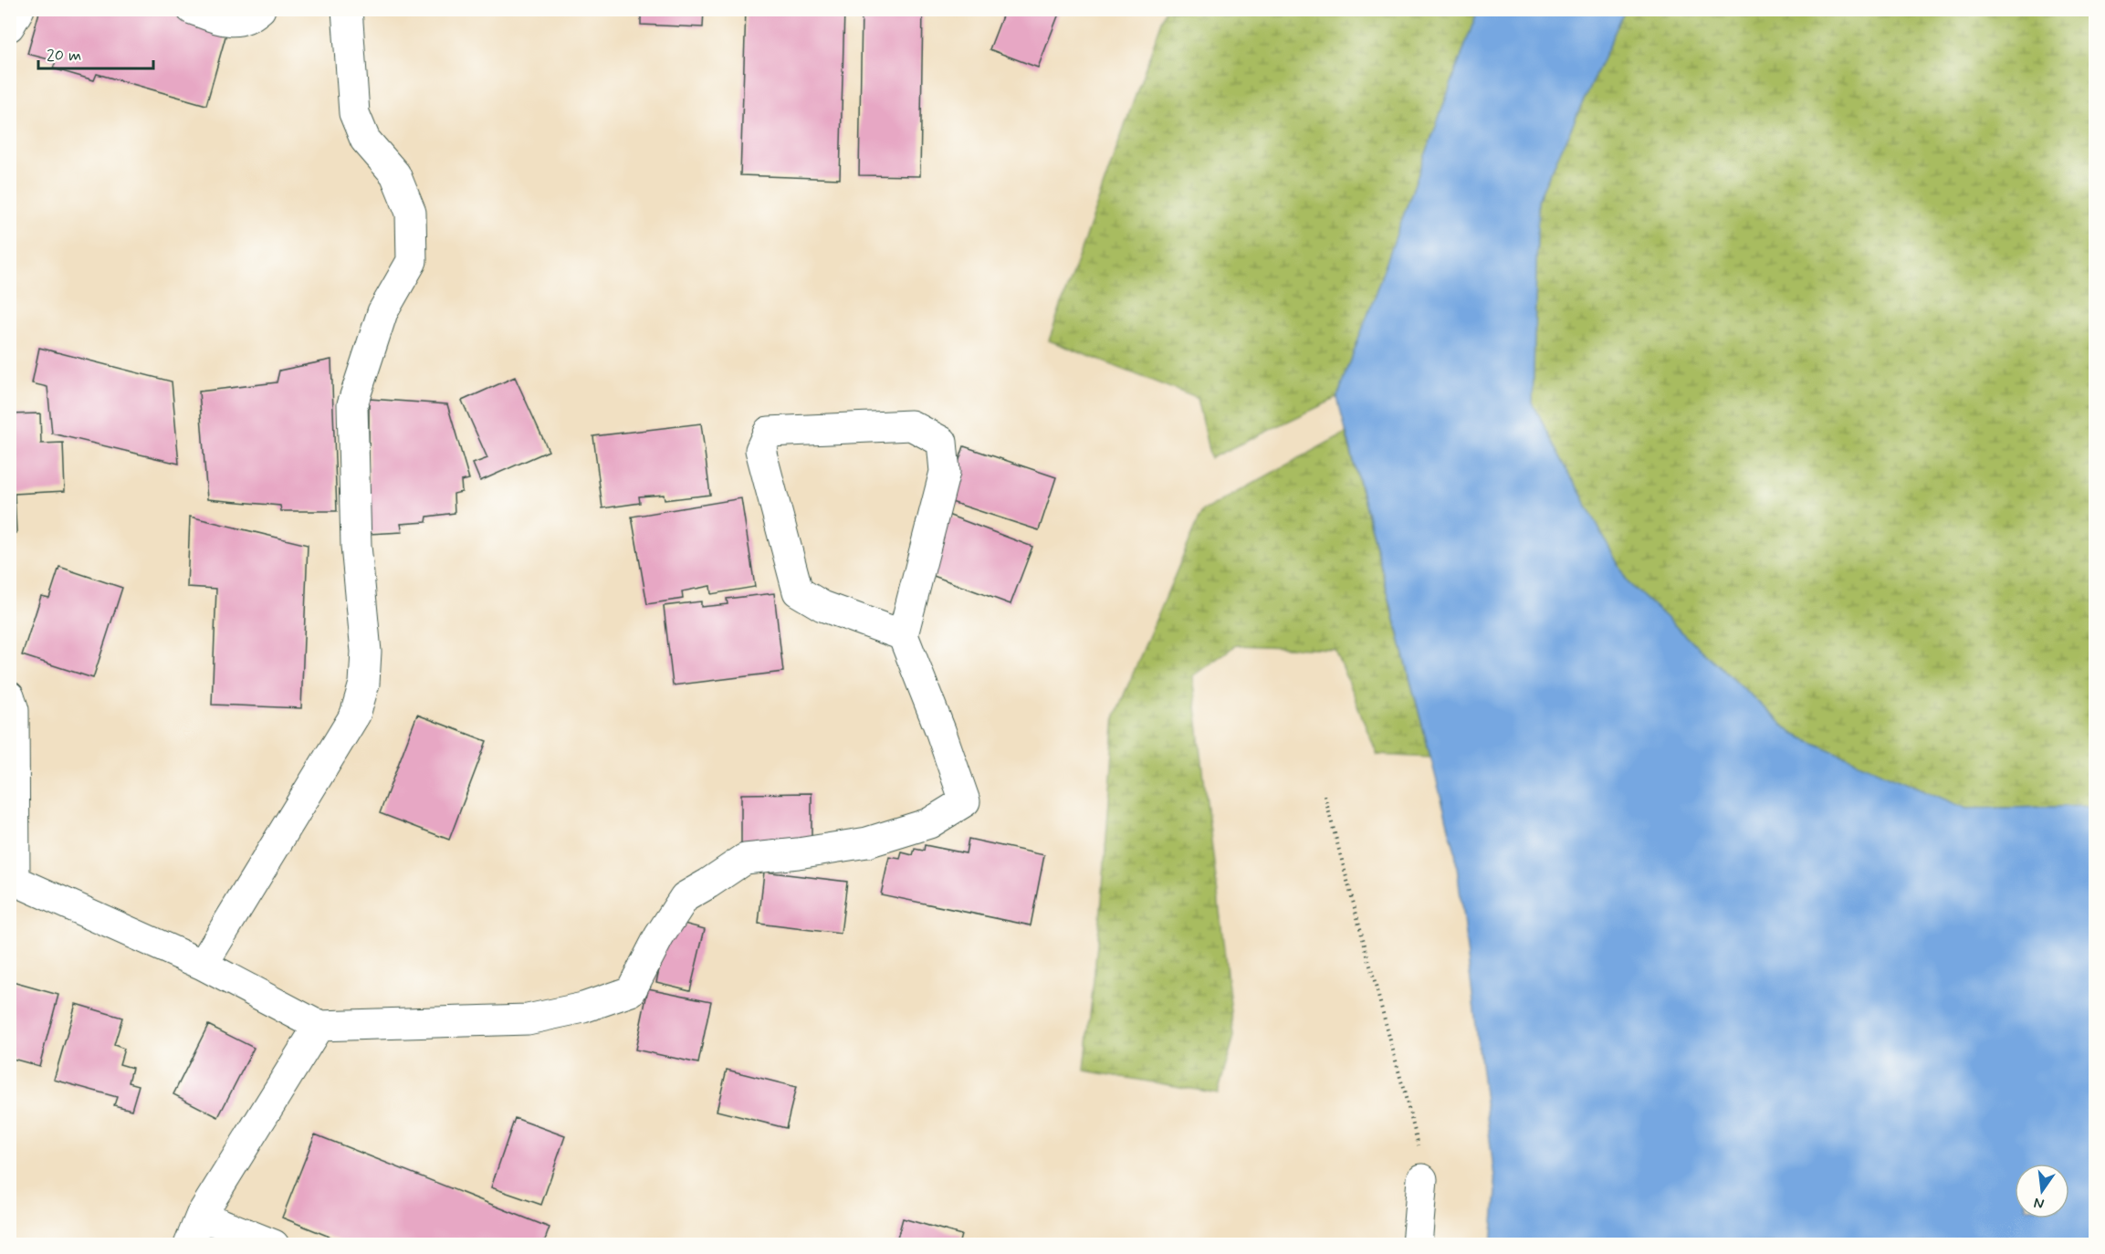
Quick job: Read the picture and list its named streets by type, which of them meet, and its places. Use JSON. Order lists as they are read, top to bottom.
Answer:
{
  "scale_bar": "20 m",
  "north": "bottom"
}
